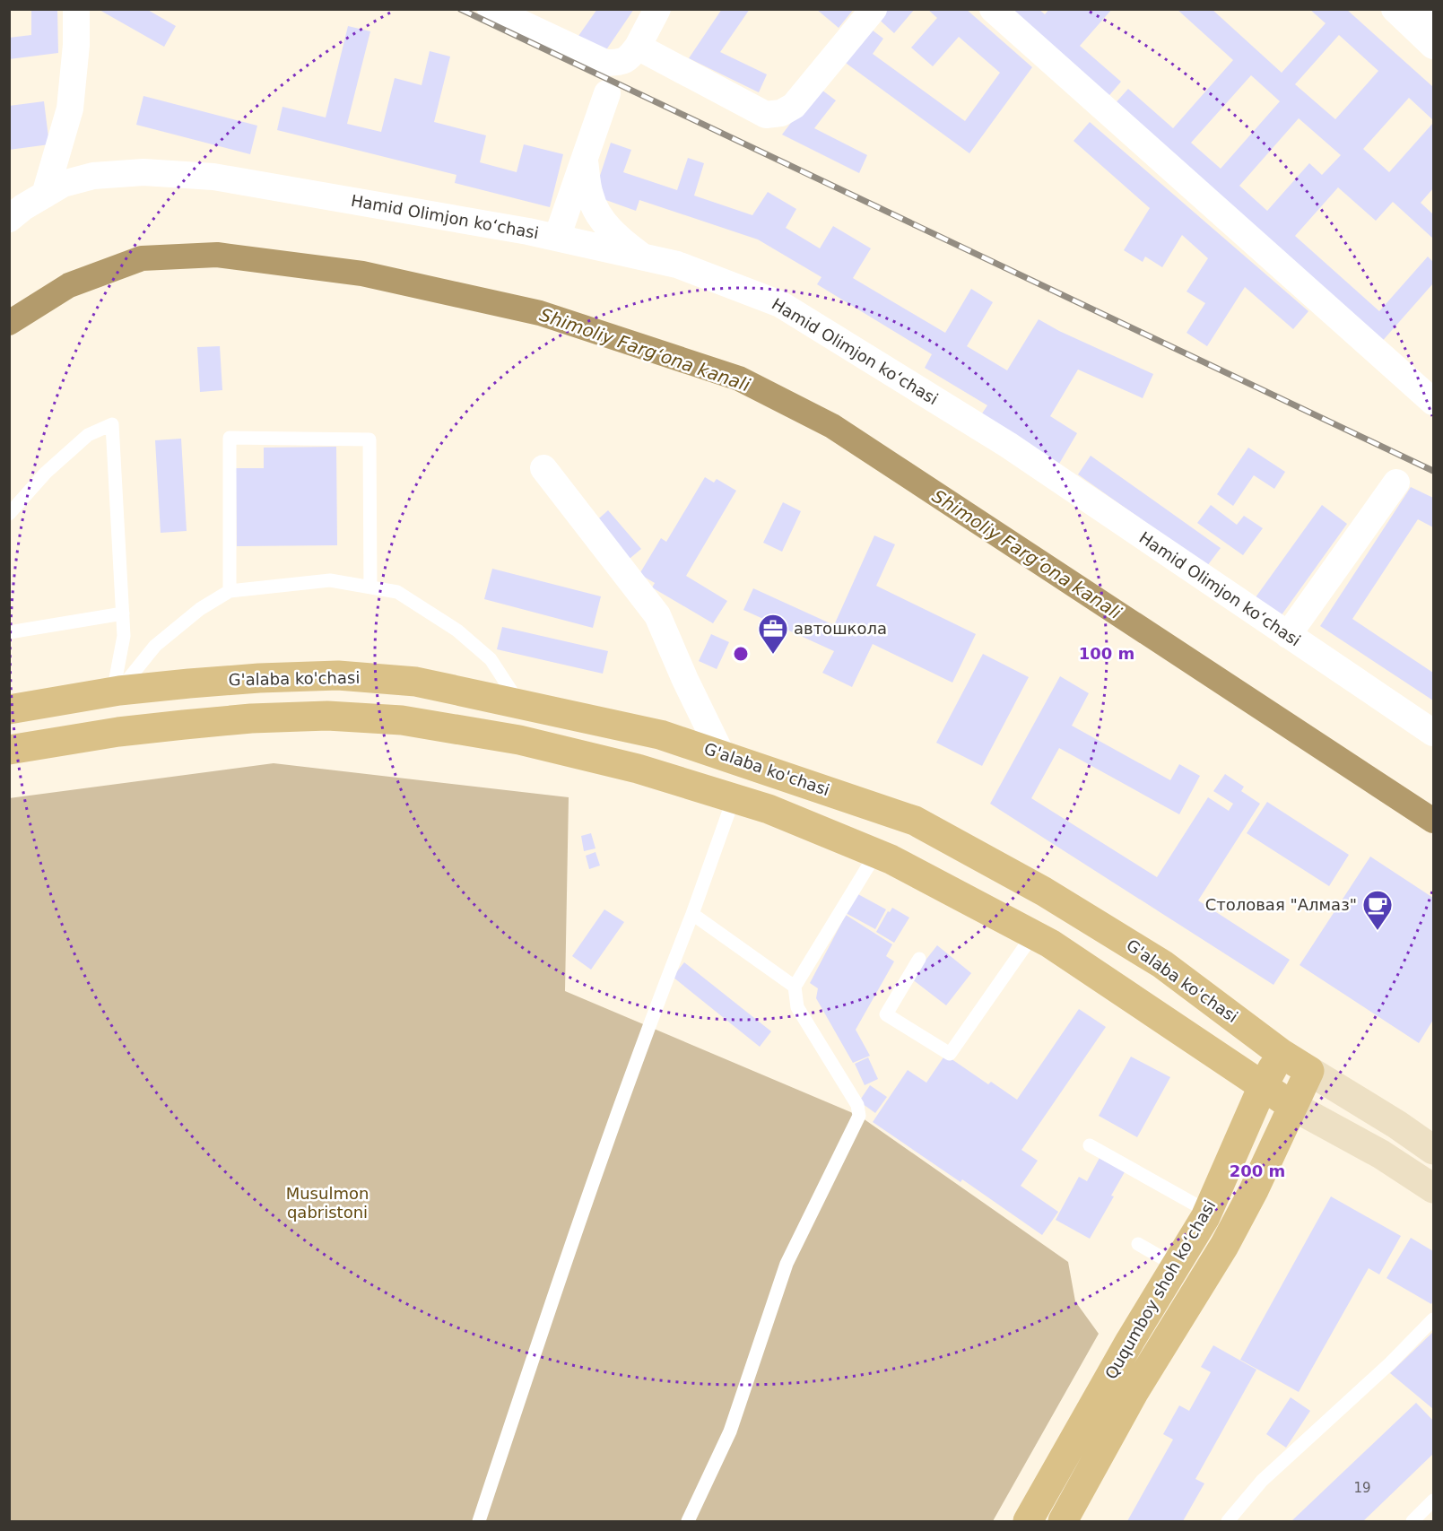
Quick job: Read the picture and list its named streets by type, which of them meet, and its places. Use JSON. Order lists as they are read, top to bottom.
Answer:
{
  "streets": {
    "main road": ["G'alaba ko'chasi", "Ququmboy shoh koʻchasi"],
    "street": ["Hamid Olimjon koʻchasi"]
  },
  "crossings": [
    ["G'alaba ko'chasi", "Ququmboy shoh koʻchasi"]
  ],
  "water": ["Shimoliy Fargʻona kanali"],
  "parks": ["Musulmon qabristoni"],
  "places": {
    "office": ["автошкола"],
    "cafe": ["Столовая \"Алмаз\""]
  },
  "house_numbers": ["19"],
  "rings": ["100 m", "200 m"]
}
